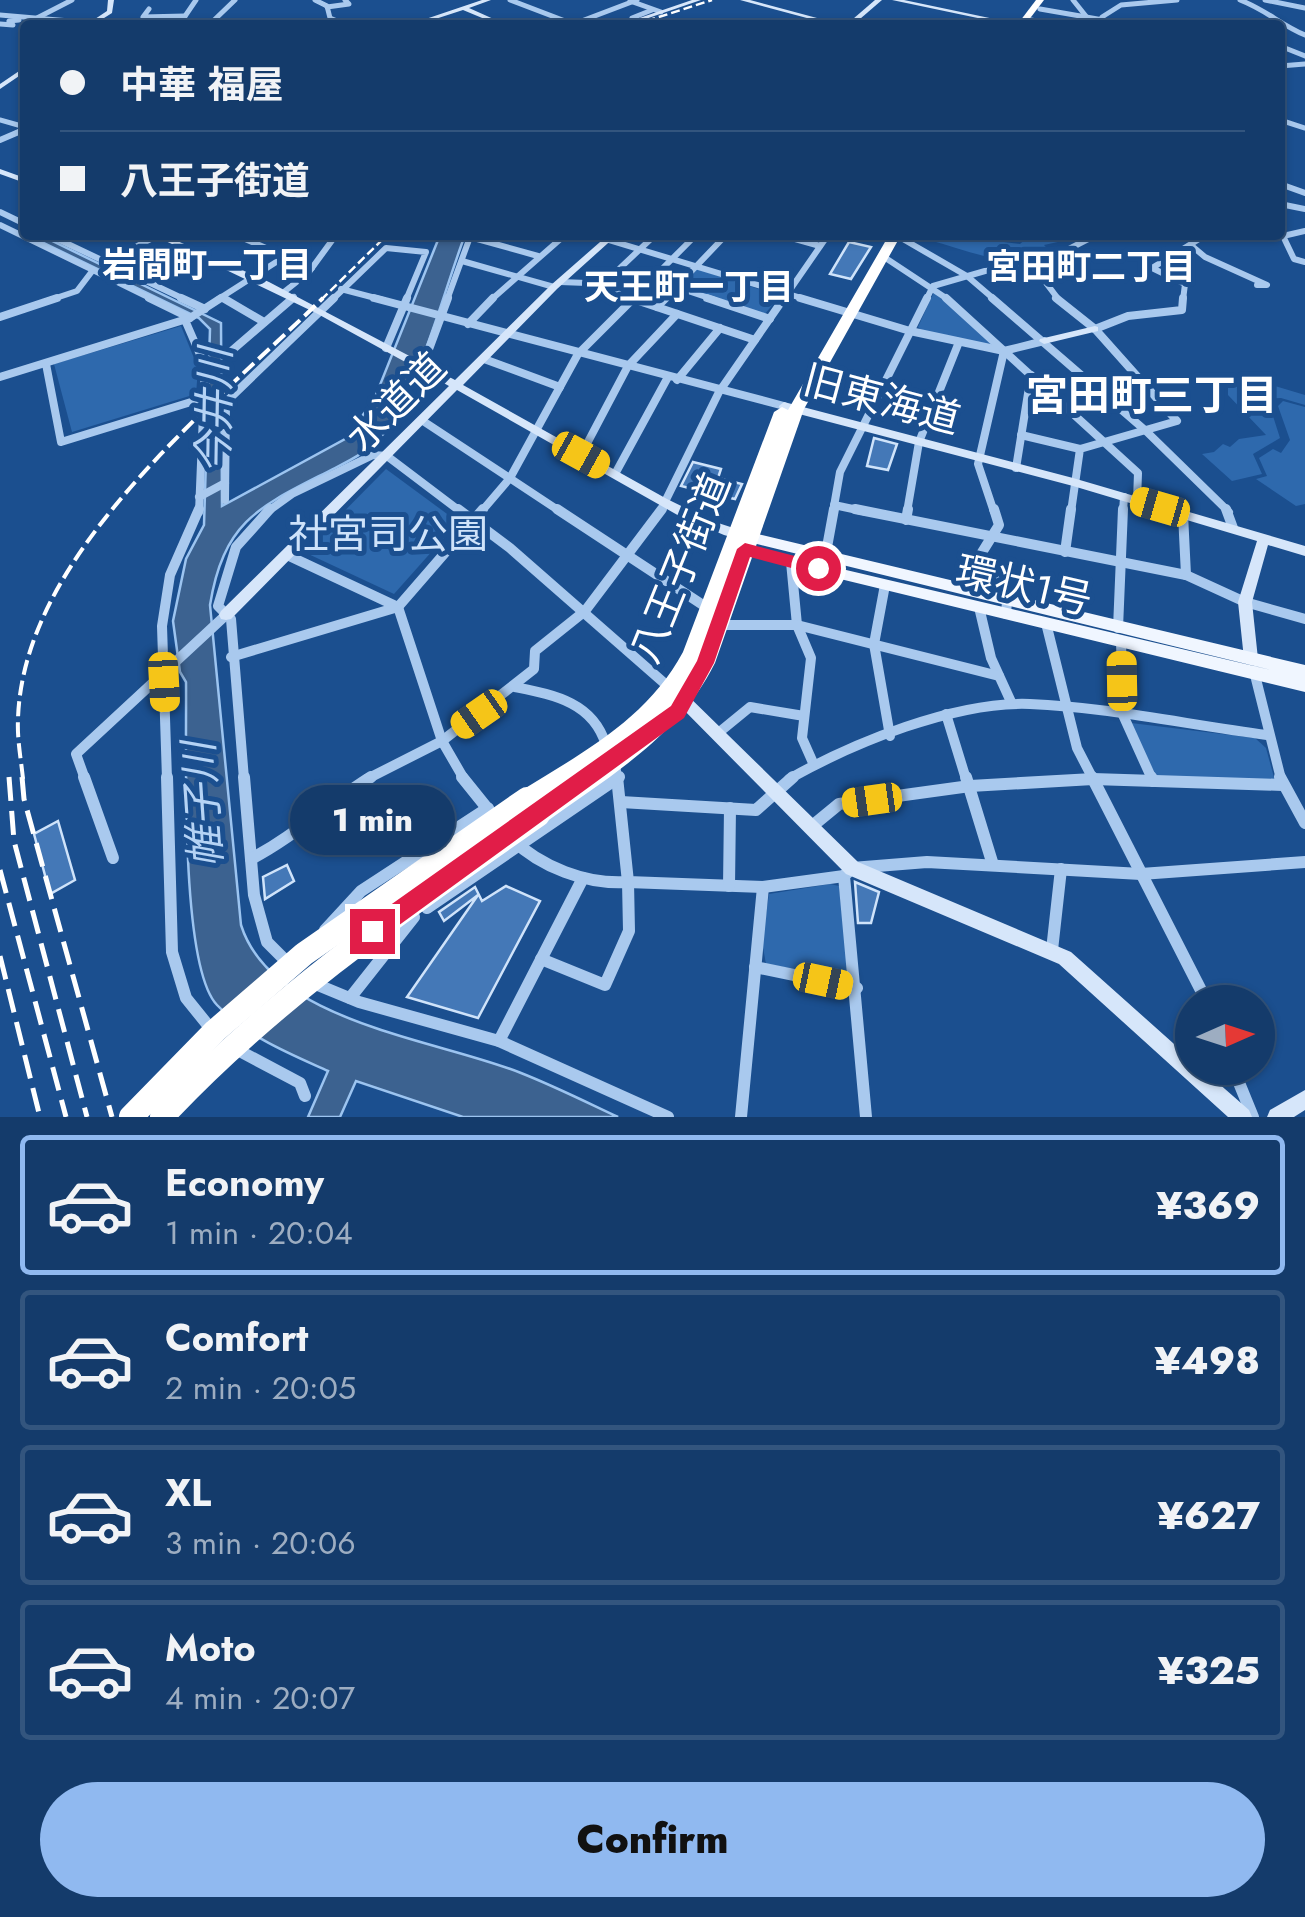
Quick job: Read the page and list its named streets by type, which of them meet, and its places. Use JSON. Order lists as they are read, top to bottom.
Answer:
{
  "streets": {
    "highway": ["八王子街道"],
    "main road": ["環状1号"],
    "street": ["旧東海道", "水道道"]
  },
  "crossings": [
    ["旧東海道", "水道道"],
    ["旧東海道", "八王子街道"],
    ["水道道", "環状1号"],
    ["八王子街道", "環状1号"]
  ],
  "districts": [
    "岩間町一丁目",
    "宮田町二丁目",
    "天王町一丁目",
    "宮田町三丁目"
  ],
  "water": ["今井川", "帷子川"],
  "parks": ["社宮司公園"],
  "north": "right",
  "page": {
    "banner": ["中華 福屋", "八王子街道"],
    "bubble": "1 min",
    "list": [
      {
        "name": "Economy",
        "note": "1 min · 20:04",
        "value": "¥369"
      },
      {
        "name": "Comfort",
        "note": "2 min · 20:05",
        "value": "¥498"
      },
      {
        "name": "XL",
        "note": "3 min · 20:06",
        "value": "¥627"
      },
      {
        "name": "Moto",
        "note": "4 min · 20:07",
        "value": "¥325"
      }
    ],
    "buttons": "Confirm"
  }
}
